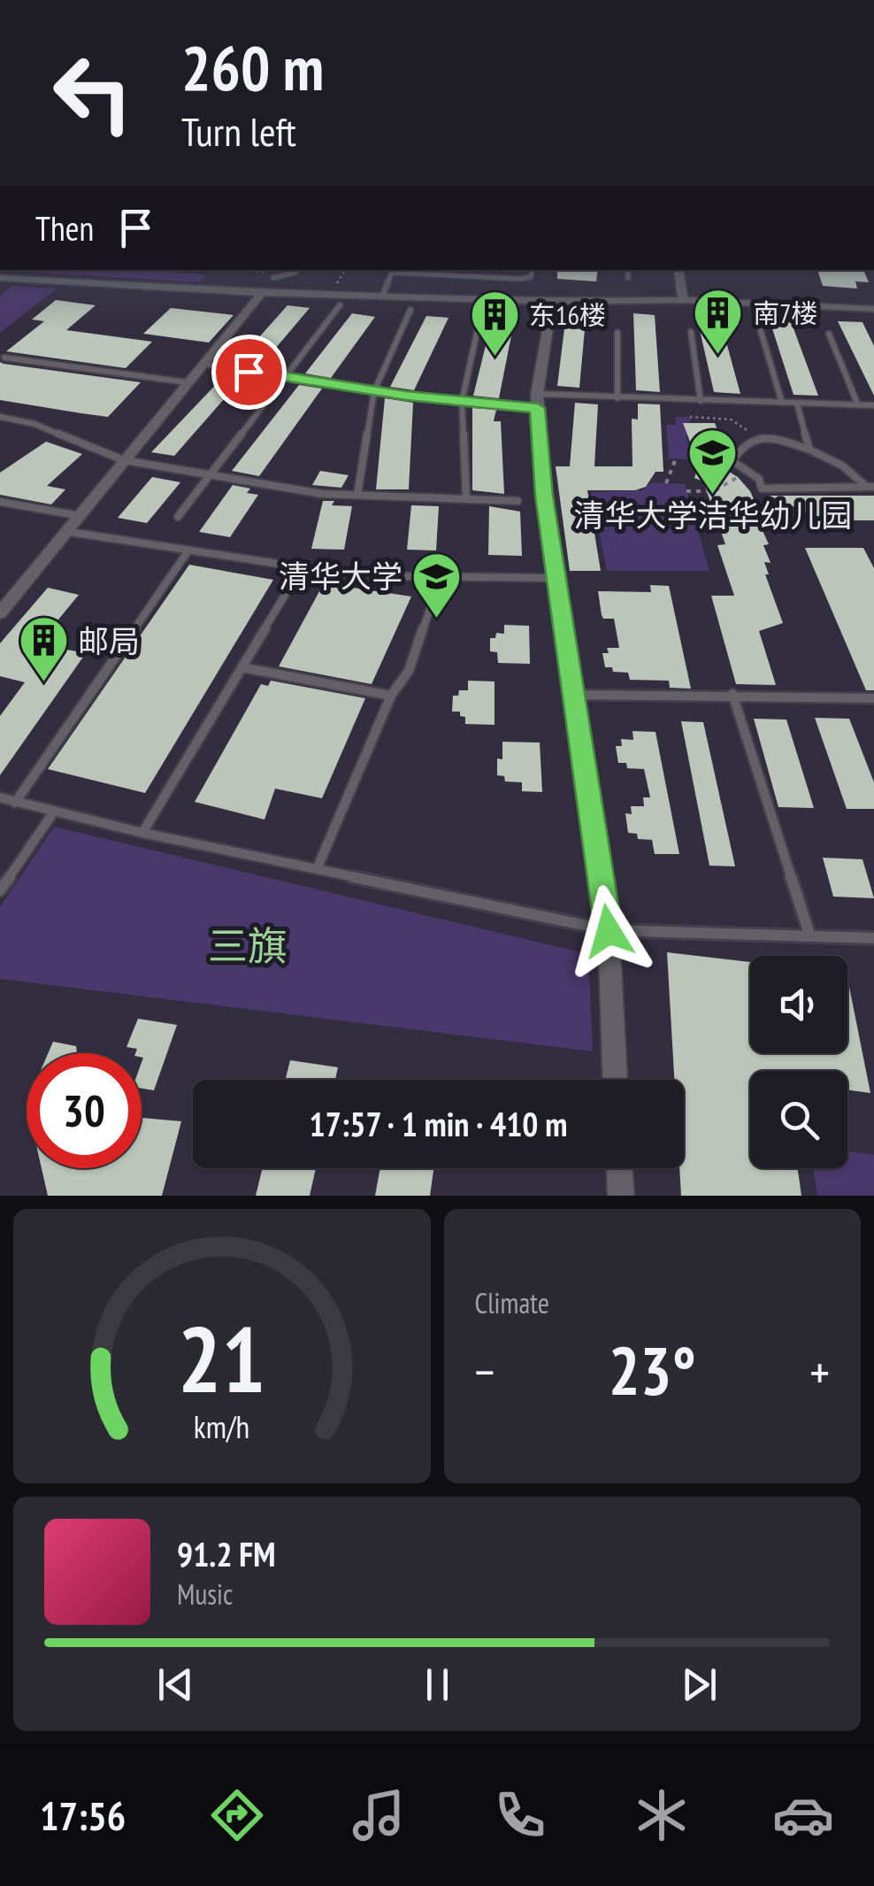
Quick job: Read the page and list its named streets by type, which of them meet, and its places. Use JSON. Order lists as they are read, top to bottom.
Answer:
{
  "districts": ["三旗"],
  "places": {
    "building": ["南7楼", "东16楼", "邮局"],
    "school or university": ["清华大学洁华幼儿园", "清华大学"]
  },
  "page": {
    "turn": ["260 m", "Turn left"],
    "then": "Then",
    "limit": "30",
    "trip": "17:57 · 1 min · 410 m",
    "tile": "Climate",
    "heat": ["−", "23°", "+"],
    "song": ["91.2 FM", "Music"],
    "tabs": "17:56",
    "gauge": ["21", "km/h"]
  }
}
